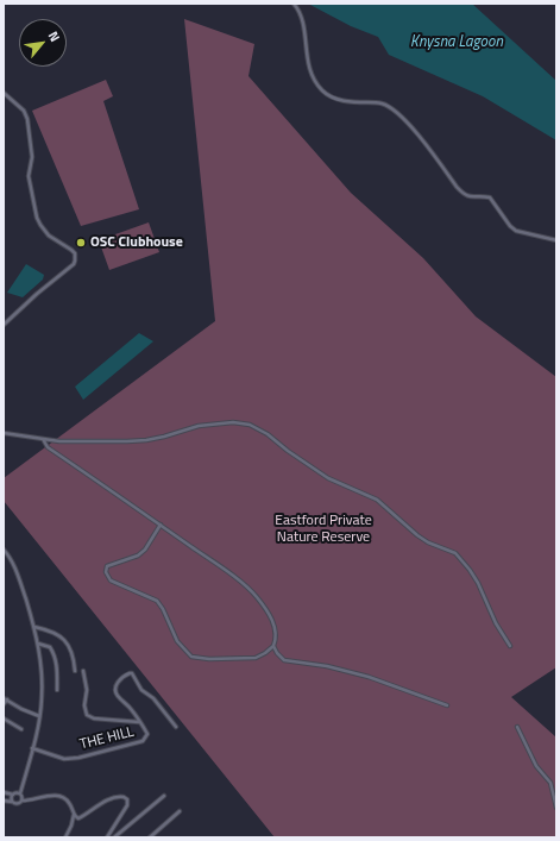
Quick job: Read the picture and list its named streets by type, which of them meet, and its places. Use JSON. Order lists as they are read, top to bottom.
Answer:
{
  "streets": {
    "street": ["THE HILL"]
  },
  "water": ["Knysna Lagoon"],
  "parks": ["Eastford Private Nature Reserve"],
  "places": ["OSC Clubhouse"],
  "north": "top right"
}
